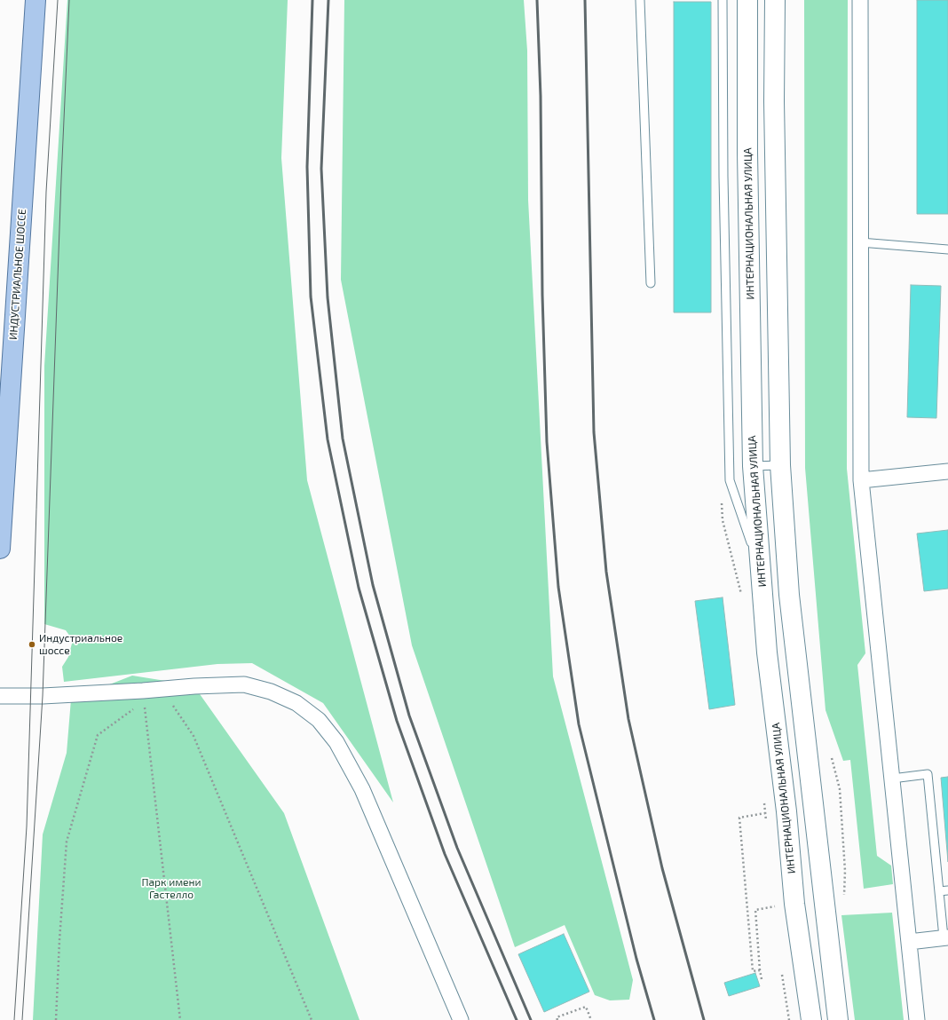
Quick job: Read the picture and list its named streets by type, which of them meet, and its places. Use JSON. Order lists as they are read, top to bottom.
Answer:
{
  "streets": {
    "main road": ["ИНТЕРНАЦИОНАЛЬНАЯ УЛИЦА", "ИНДУСТРИАЛЬНОЕ ШОССЕ"]
  },
  "parks": ["Парк имени Гастелло"],
  "places": ["Индустриальное шоссе"]
}
